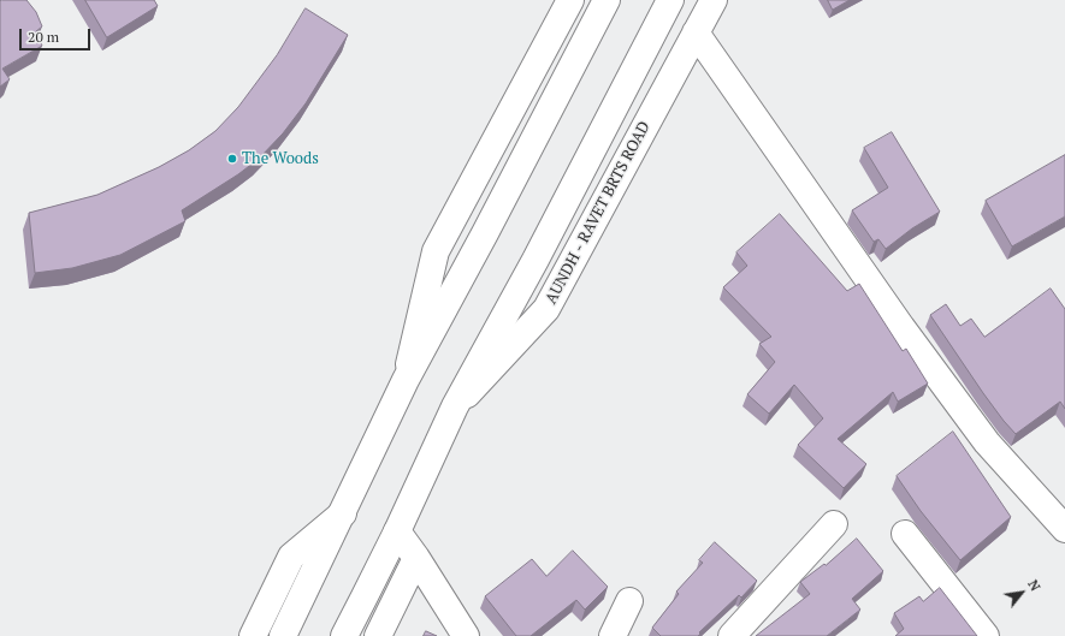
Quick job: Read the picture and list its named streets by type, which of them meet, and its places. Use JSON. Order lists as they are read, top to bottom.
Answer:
{
  "streets": {
    "street": ["AUNDH - RAVET BRTS ROAD"]
  },
  "places": ["The Woods"],
  "scale_bar": "20 m",
  "north": "top right"
}
